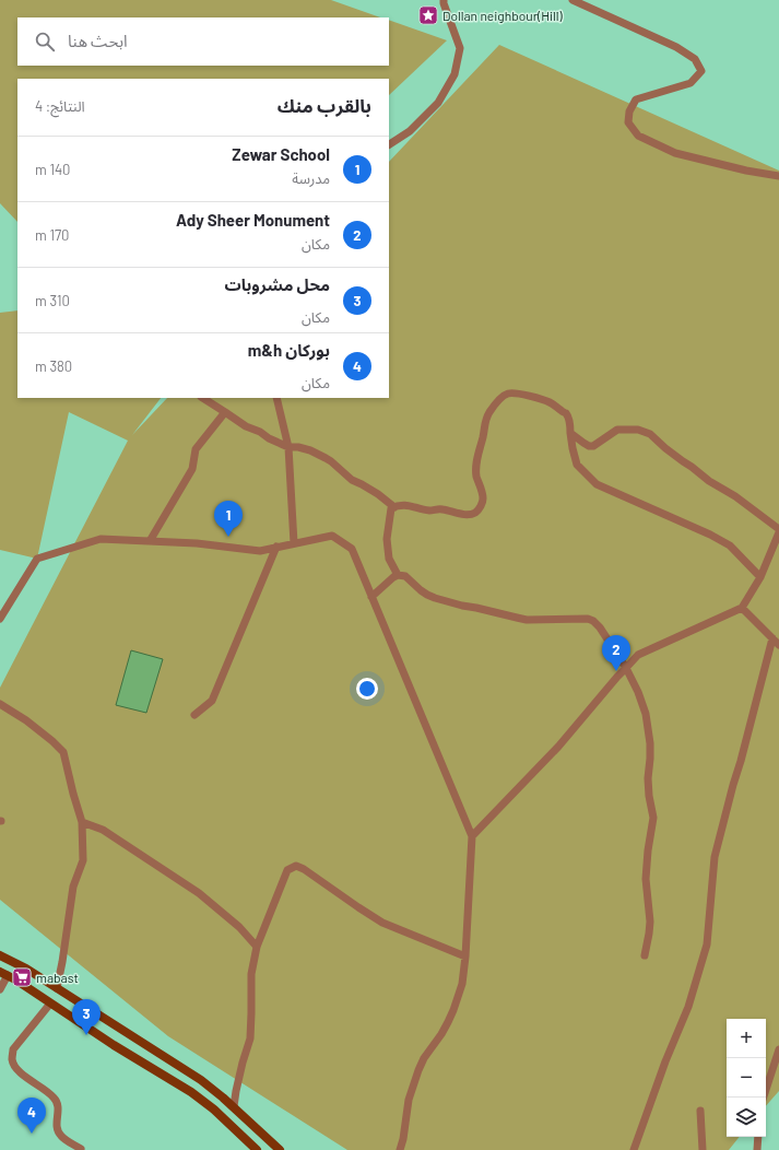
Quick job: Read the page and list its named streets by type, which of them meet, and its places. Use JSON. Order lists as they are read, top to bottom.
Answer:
{
  "places": {
    "place": ["Dollan neighbour(Hill)"],
    "supermarket": ["mabast"]
  },
  "page": {
    "search": "ابحث هنا",
    "heading": ["بالقرب منك", "النتائج: 4"],
    "list": [
      {
        "mark": "1",
        "name": "Zewar School",
        "note": "مدرسة",
        "value": "140 m"
      },
      {
        "mark": "2",
        "name": "Ady Sheer Monument",
        "note": "مكان",
        "value": "170 m"
      },
      {
        "mark": "3",
        "name": "محل مشروبات",
        "note": "مكان",
        "value": "310 m"
      },
      {
        "mark": "4",
        "name": "بوركان m&h",
        "note": "مكان",
        "value": "380 m"
      }
    ],
    "pins": [
      "1",
      "2",
      "3",
      "4"
    ],
    "map_buttons": ["+", "−"]
  }
}
